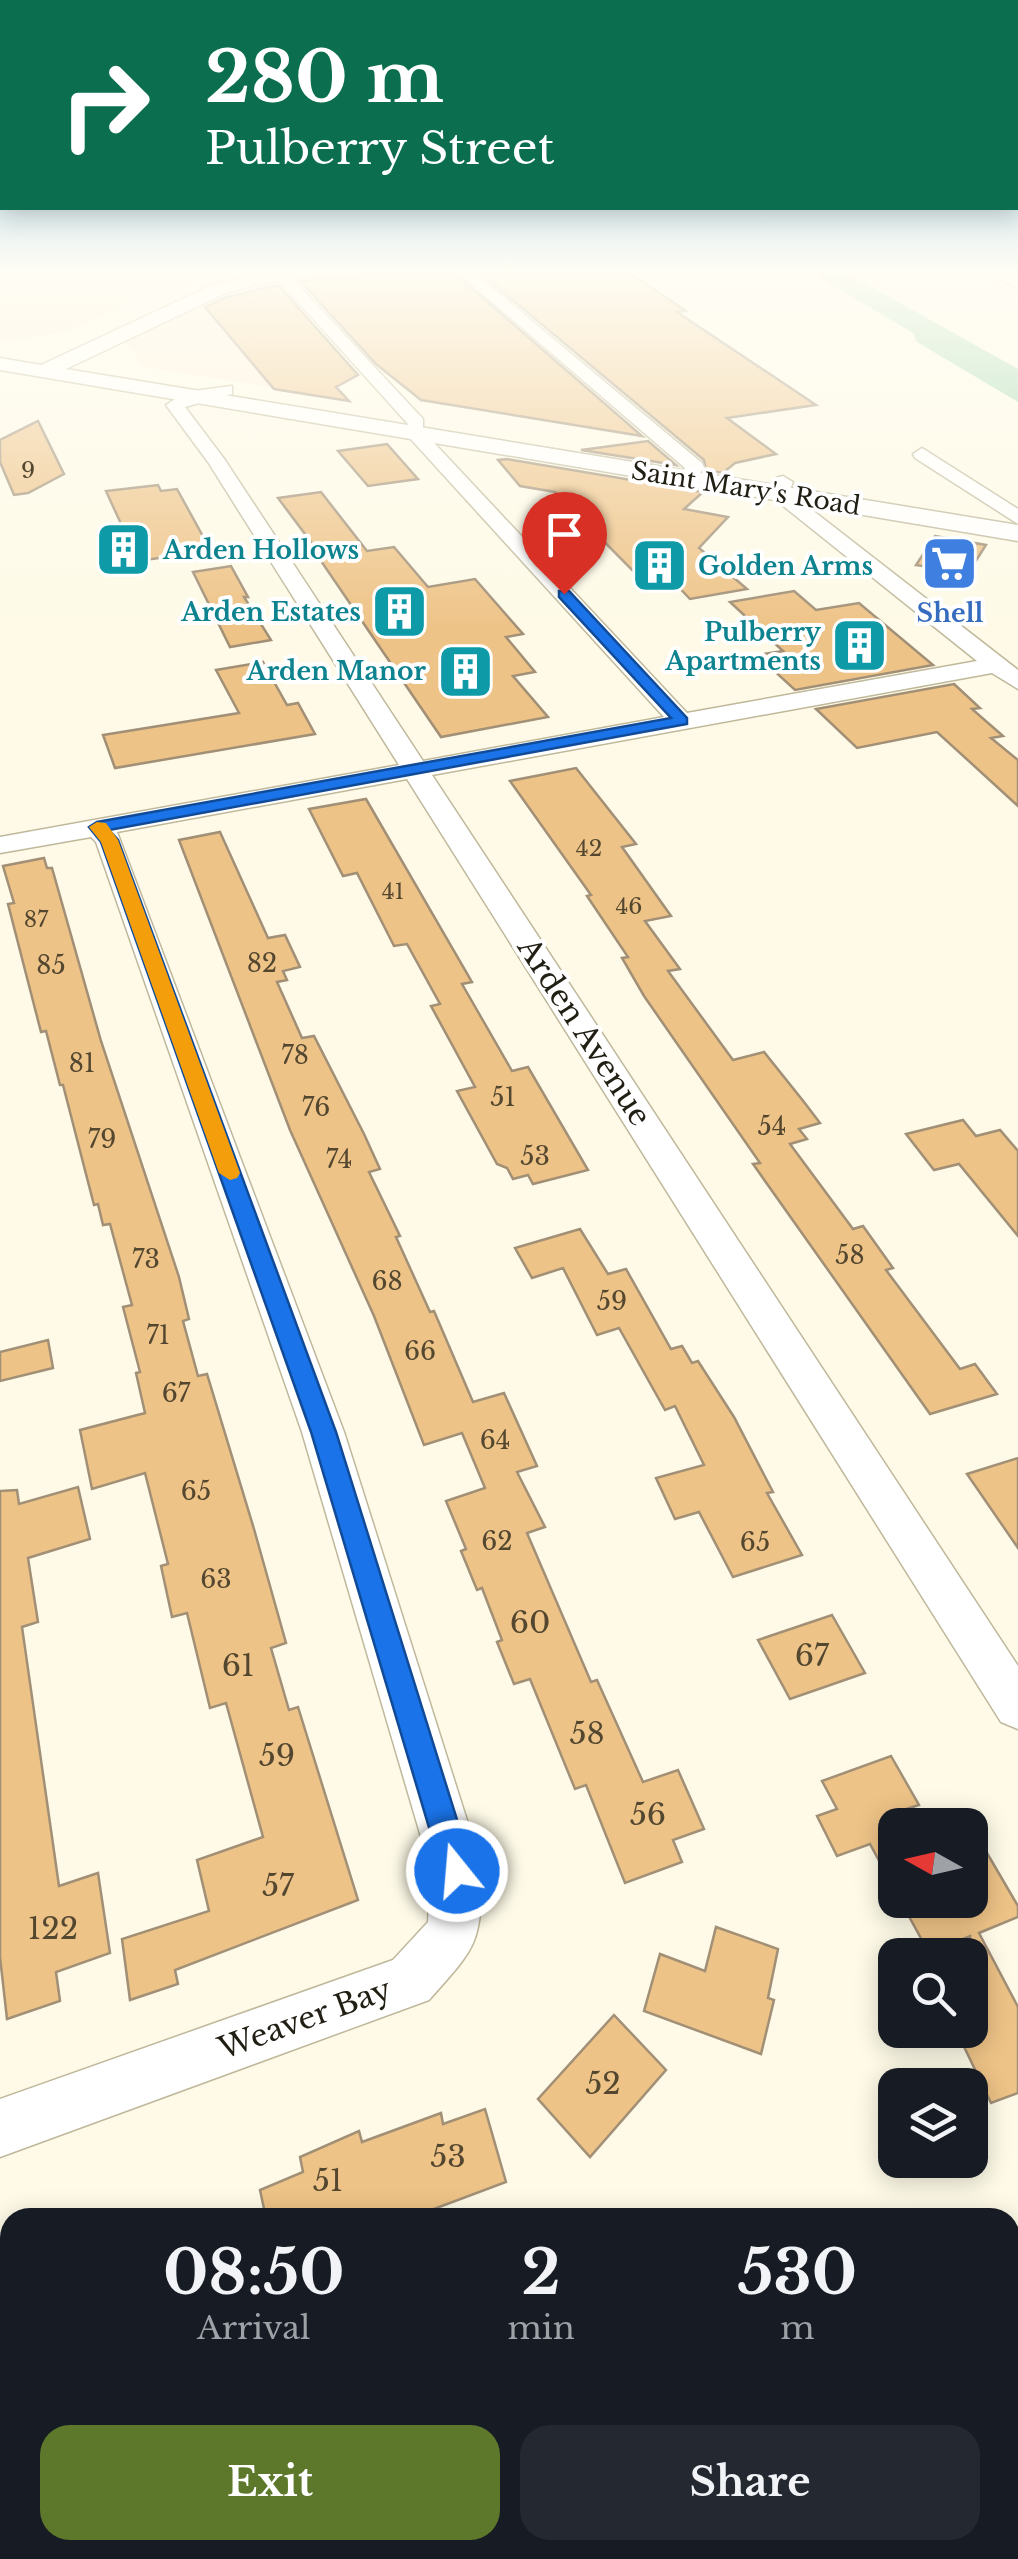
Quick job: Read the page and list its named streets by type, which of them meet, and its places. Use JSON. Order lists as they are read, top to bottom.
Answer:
{
  "streets": {
    "main road": ["Saint Mary's Road"],
    "street": ["Arden Avenue", "Weaver Bay"]
  },
  "crossings": [
    ["Saint Mary's Road", "Arden Avenue"]
  ],
  "places": {
    "building": [
      "Arden Hollows",
      "Golden Arms",
      "Arden Estates",
      "Pulberry Apartments",
      "Arden Manor"
    ],
    "supermarket": ["Shell"]
  },
  "house_numbers": [
    "9",
    "42",
    "41",
    "46",
    "87",
    "82",
    "85",
    "78",
    "81",
    "51",
    "76",
    "54",
    "79",
    "53",
    "74",
    "58",
    "73",
    "68",
    "59",
    "71",
    "66",
    "67",
    "64",
    "65",
    "62",
    "65",
    "63",
    "60",
    "67",
    "61",
    "58",
    "59",
    "56",
    "57",
    "122",
    "52",
    "53",
    "51"
  ],
  "north": "left",
  "page": {
    "turn": ["280 m", "Pulberry Street"],
    "eta": [
      "08:50",
      "Arrival",
      "2",
      "min",
      "530",
      "m"
    ],
    "buttons": ["Exit", "Share"]
  }
}
